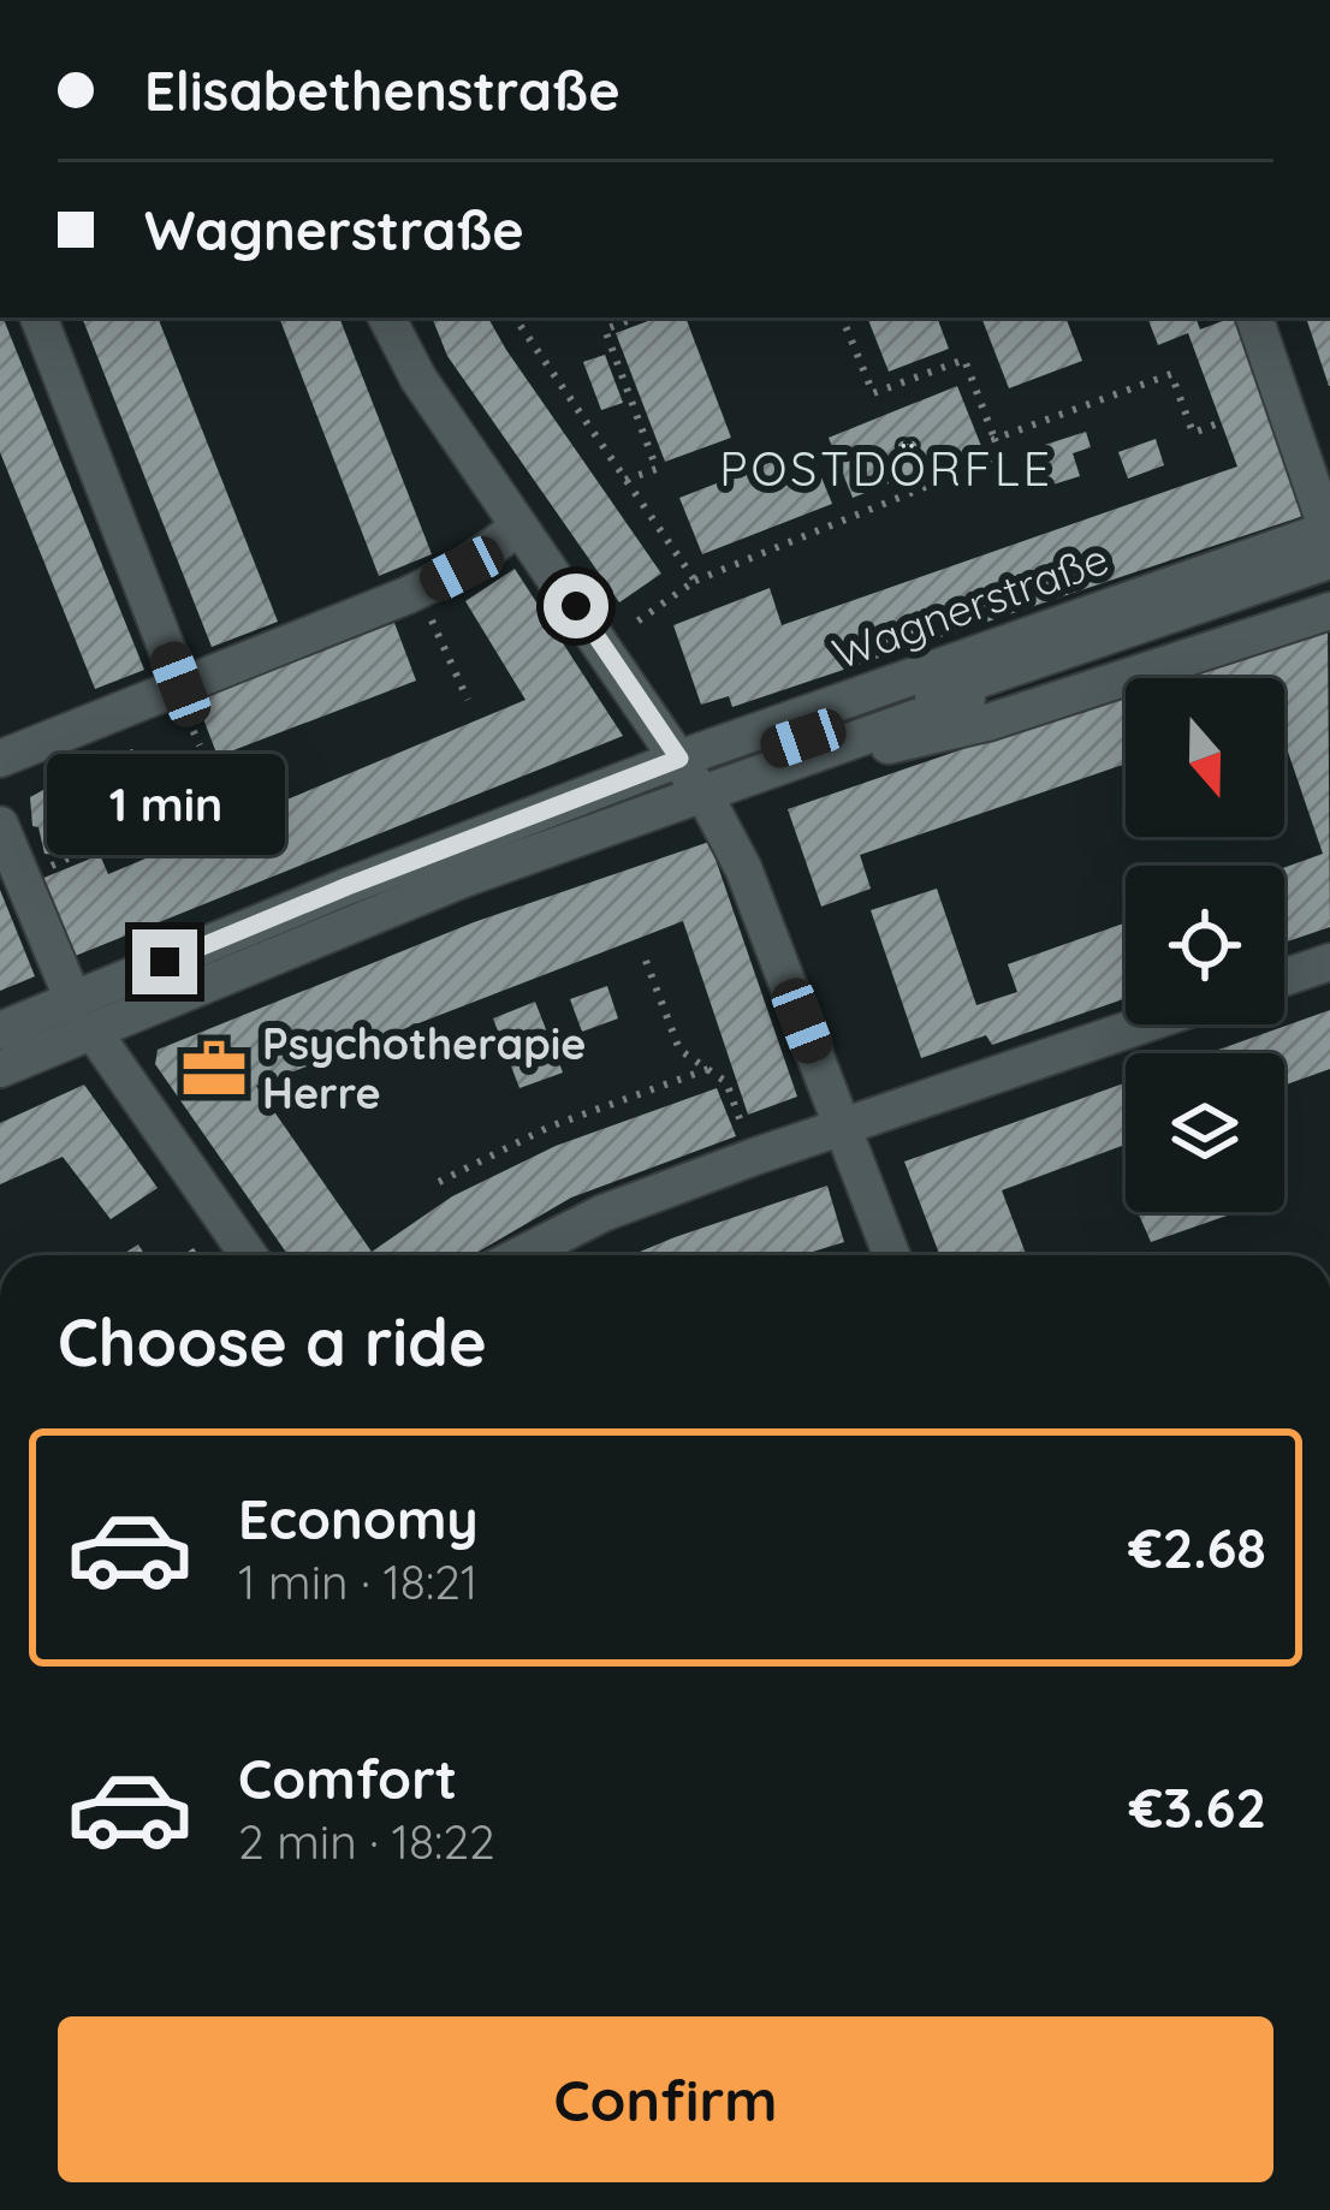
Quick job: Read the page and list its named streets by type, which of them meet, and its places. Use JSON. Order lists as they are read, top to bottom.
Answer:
{
  "streets": {
    "street": ["Wagnerstraße"]
  },
  "districts": ["POSTDÖRFLE"],
  "places": {
    "office": ["Psychotherapie Herre"]
  },
  "north": "bottom",
  "page": {
    "banner": ["Elisabethenstraße", "Wagnerstraße"],
    "bubble": "1 min",
    "heading": "Choose a ride",
    "list": [
      {
        "name": "Economy",
        "note": "1 min · 18:21",
        "value": "€2.68"
      },
      {
        "name": "Comfort",
        "note": "2 min · 18:22",
        "value": "€3.62"
      }
    ],
    "buttons": "Confirm"
  }
}
